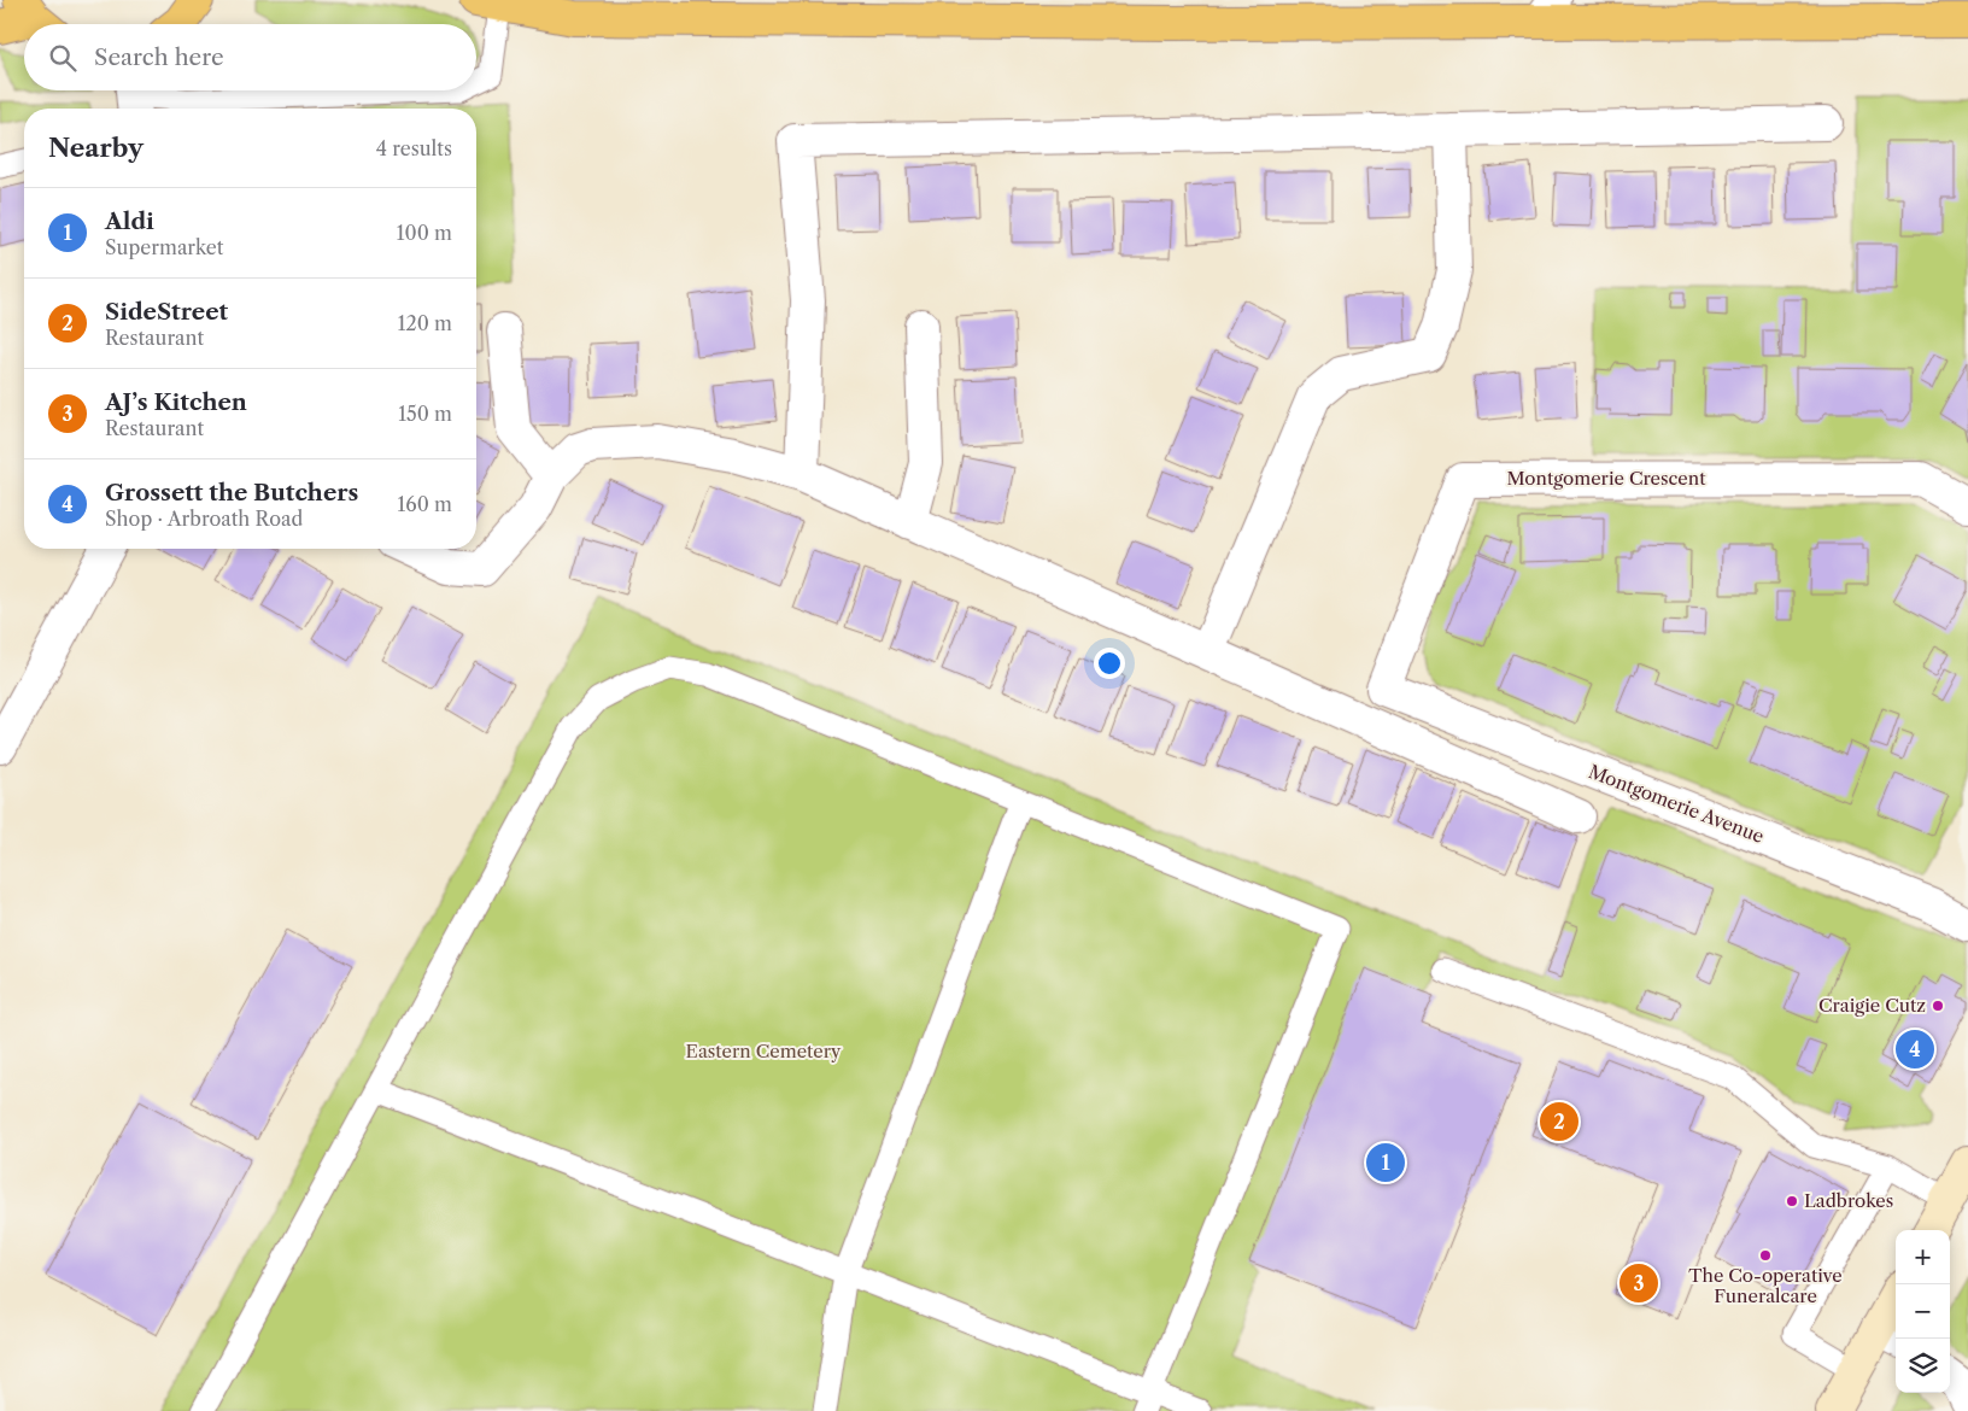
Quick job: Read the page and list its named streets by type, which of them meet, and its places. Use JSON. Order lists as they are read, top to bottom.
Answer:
{
  "streets": {
    "street": ["Montgomerie Crescent", "Montgomerie Avenue"]
  },
  "crossings": [
    ["Montgomerie Crescent", "Montgomerie Avenue"]
  ],
  "parks": ["Eastern Cemetery"],
  "places": ["Craigie Cutz", "Ladbrokes", "The Co-operative Funeralcare"],
  "page": {
    "search": "Search here",
    "heading": ["Nearby", "4 results"],
    "list": [
      {
        "mark": "1",
        "name": "Aldi",
        "note": "Supermarket",
        "value": "100 m"
      },
      {
        "mark": "2",
        "name": "SideStreet",
        "note": "Restaurant",
        "value": "120 m"
      },
      {
        "mark": "3",
        "name": "AJ’s Kitchen",
        "note": "Restaurant",
        "value": "150 m"
      },
      {
        "mark": "4",
        "name": "Grossett the Butchers",
        "note": "Shop · Arbroath Road",
        "value": "160 m"
      }
    ],
    "pins": [
      "4",
      "2",
      "1",
      "3"
    ],
    "map_buttons": ["+", "−"]
  }
}
